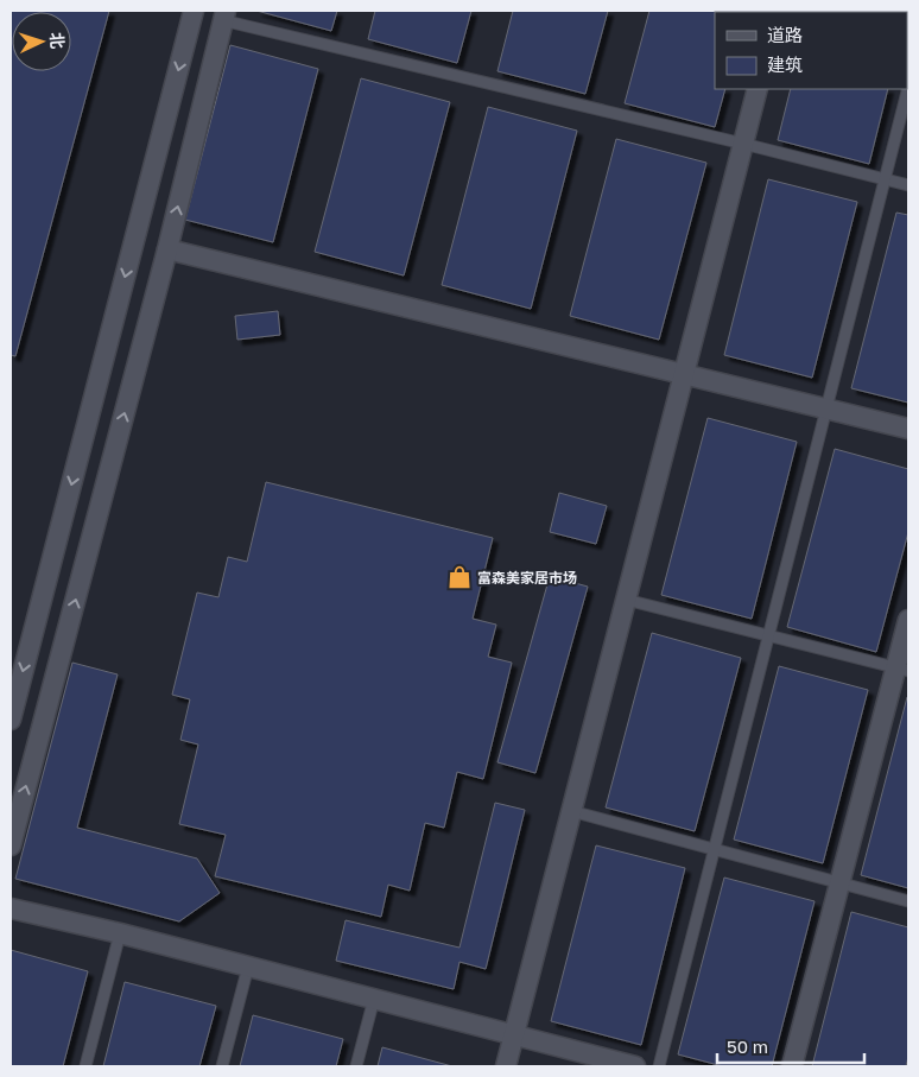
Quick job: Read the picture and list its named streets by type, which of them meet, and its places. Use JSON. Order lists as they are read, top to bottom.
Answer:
{
  "places": {
    "shop": ["富森美家居市场"]
  },
  "legend": ["道路", "建筑"],
  "scale_bar": "50 m",
  "north": "right"
}
